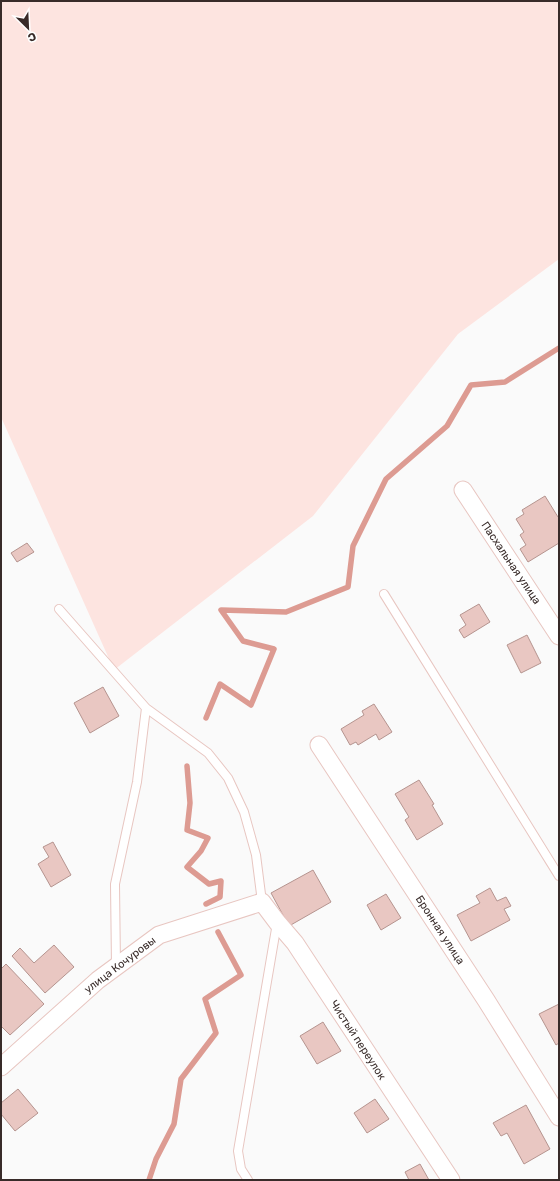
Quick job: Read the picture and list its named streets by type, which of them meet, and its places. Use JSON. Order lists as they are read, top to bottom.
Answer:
{
  "streets": {
    "street": [
      "Пасхальная улица",
      "Бронная улица",
      "улица Кочуровы",
      "Чистый переулок"
    ]
  },
  "crossings": [
    ["улица Кочуровы", "Чистый переулок"]
  ],
  "north": "bottom right"
}
